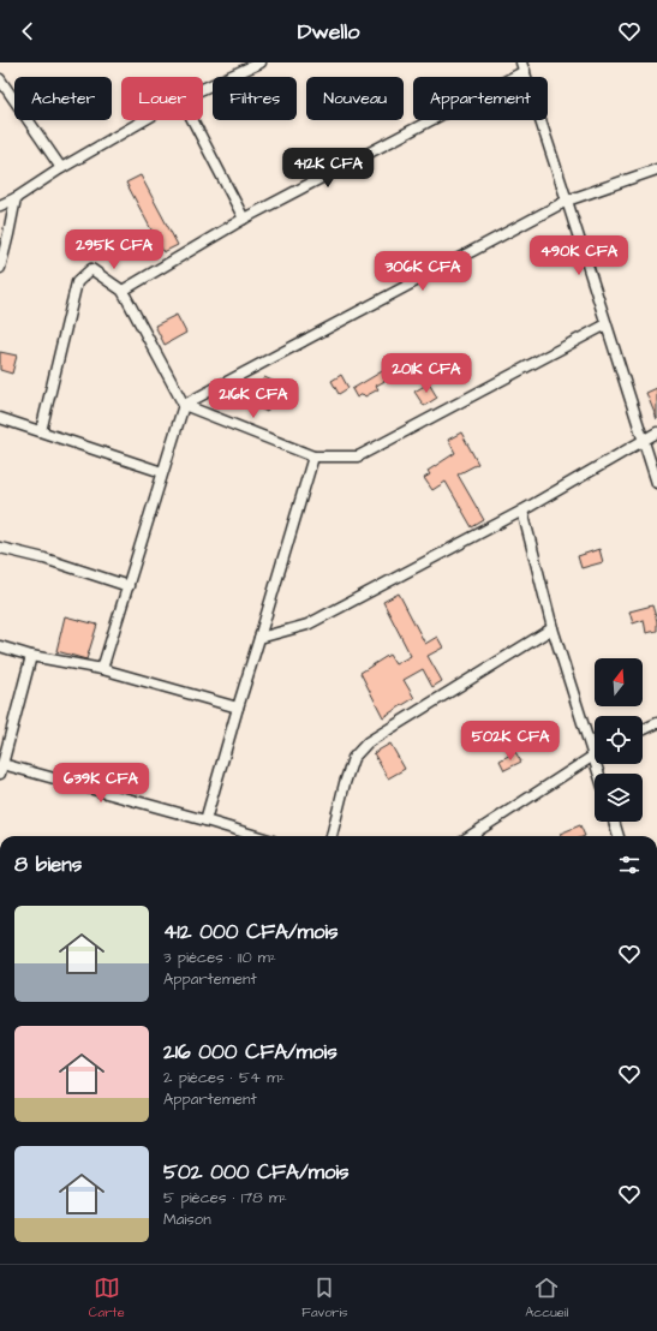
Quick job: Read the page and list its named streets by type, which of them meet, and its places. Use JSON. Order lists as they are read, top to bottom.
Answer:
{
  "north": "top",
  "page": {
    "header": "Dwello",
    "chip": [
      "Acheter",
      "Louer",
      "Filtres",
      "Nouveau",
      "Appartement"
    ],
    "price": [
      "412K CFA",
      "295K CFA",
      "490K CFA",
      "306K CFA",
      "201K CFA",
      "216K CFA",
      "502K CFA",
      "639K CFA"
    ],
    "heading": "8 biens",
    "list": [
      {
        "name": "412 000 CFA/mois",
        "note": "3 pièces · 110 m² · Appartement"
      },
      {
        "name": "216 000 CFA/mois",
        "note": "2 pièces · 54 m² · Appartement"
      },
      {
        "name": "502 000 CFA/mois",
        "note": "5 pièces · 178 m² · Maison"
      }
    ],
    "tabs": ["Carte", "Favoris", "Accueil"]
  }
}
